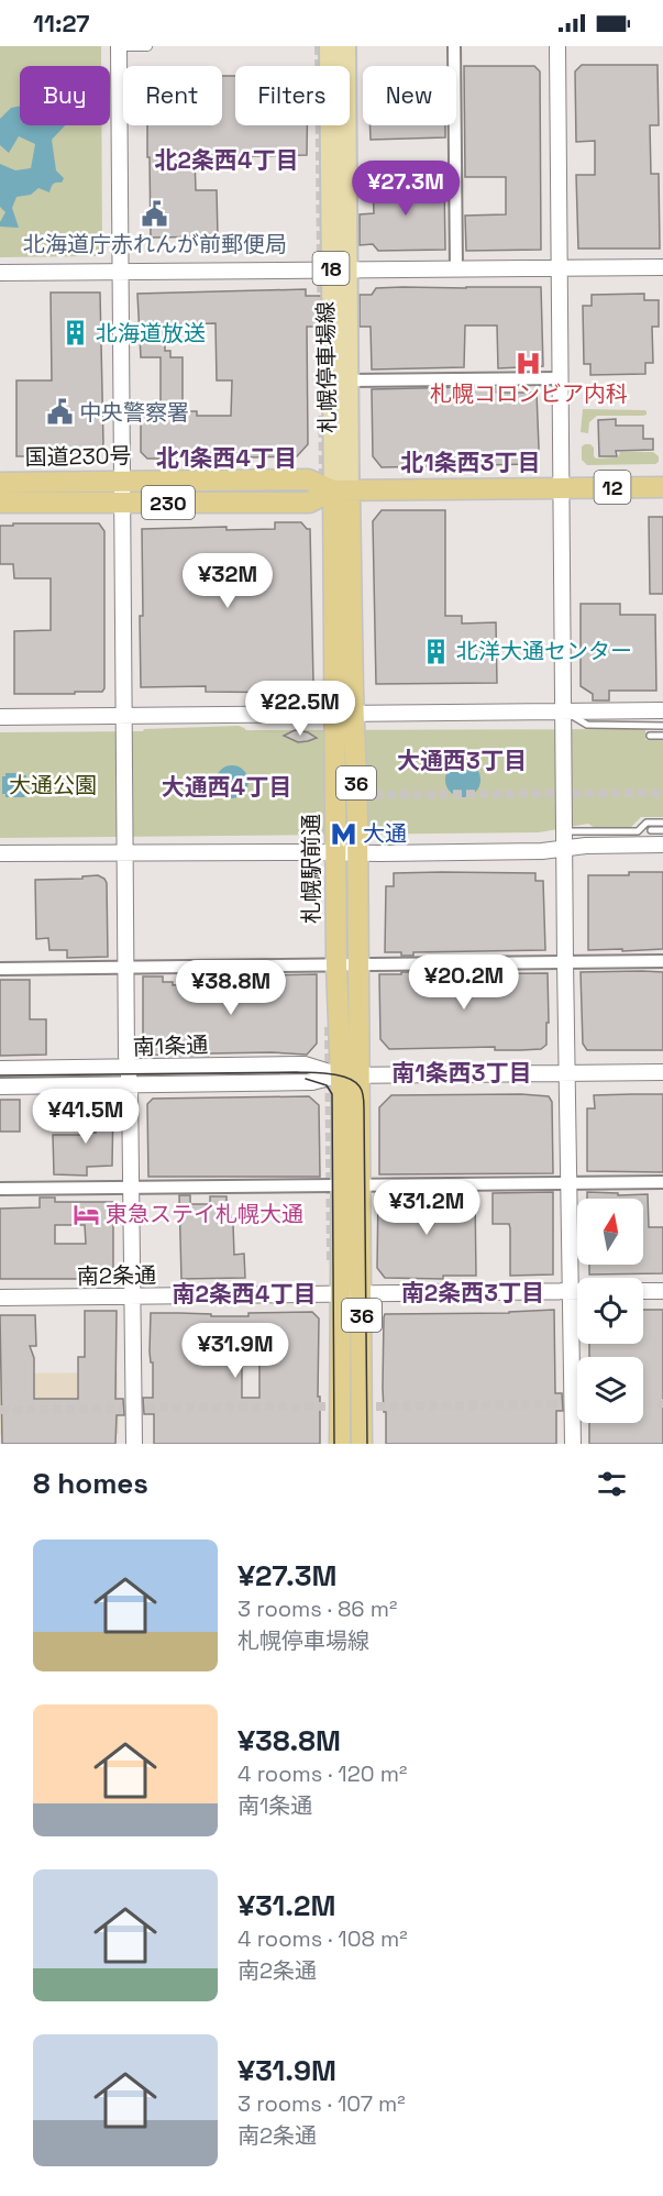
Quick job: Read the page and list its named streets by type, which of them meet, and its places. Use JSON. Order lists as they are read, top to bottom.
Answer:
{
  "streets": {
    "highway": [
      "国道230号",
      "12",
      "230",
      "36",
      "札幌駅前通"
    ],
    "main road": ["18", "札幌停車場線"],
    "street": ["南1条通", "南2条通"]
  },
  "crossings": [
    ["札幌停車場線", "国道230号"],
    ["札幌停車場線", "12"],
    ["札幌停車場線", "230"],
    ["札幌停車場線", "札幌駅前通"],
    ["国道230号", "12"],
    ["国道230号", "230"],
    ["国道230号", "札幌駅前通"],
    ["12", "230"],
    ["12", "札幌駅前通"],
    ["230", "札幌駅前通"],
    ["札幌駅前通", "南1条通"],
    ["札幌駅前通", "南2条通"]
  ],
  "districts": [
    "北2条西4丁目",
    "北1条西4丁目",
    "北1条西3丁目",
    "大通西3丁目",
    "大通西4丁目",
    "南1条西3丁目",
    "南2条西3丁目",
    "南2条西4丁目"
  ],
  "parks": ["大通公園"],
  "places": {
    "public building": ["北海道庁赤れんが前郵便局", "中央警察署"],
    "building": ["北海道放送", "北洋大通センター"],
    "hospital": ["札幌コロンビア内科"],
    "metro station": ["大通"],
    "hotel": ["東急ステイ札幌大通"]
  },
  "north": "top",
  "page": {
    "status": "11:27",
    "chip": [
      "Buy",
      "Rent",
      "Filters",
      "New"
    ],
    "price": [
      "¥27.3M",
      "¥32M",
      "¥22.5M",
      "¥20.2M",
      "¥38.8M",
      "¥41.5M",
      "¥31.2M",
      "¥31.9M"
    ],
    "heading": "8 homes",
    "list": [
      {
        "name": "¥27.3M",
        "note": "3 rooms · 86 m² · 札幌停車場線"
      },
      {
        "name": "¥38.8M",
        "note": "4 rooms · 120 m² · 南1条通"
      },
      {
        "name": "¥31.2M",
        "note": "4 rooms · 108 m² · 南2条通"
      },
      {
        "name": "¥31.9M",
        "note": "3 rooms · 107 m² · 南2条通"
      }
    ]
  }
}
